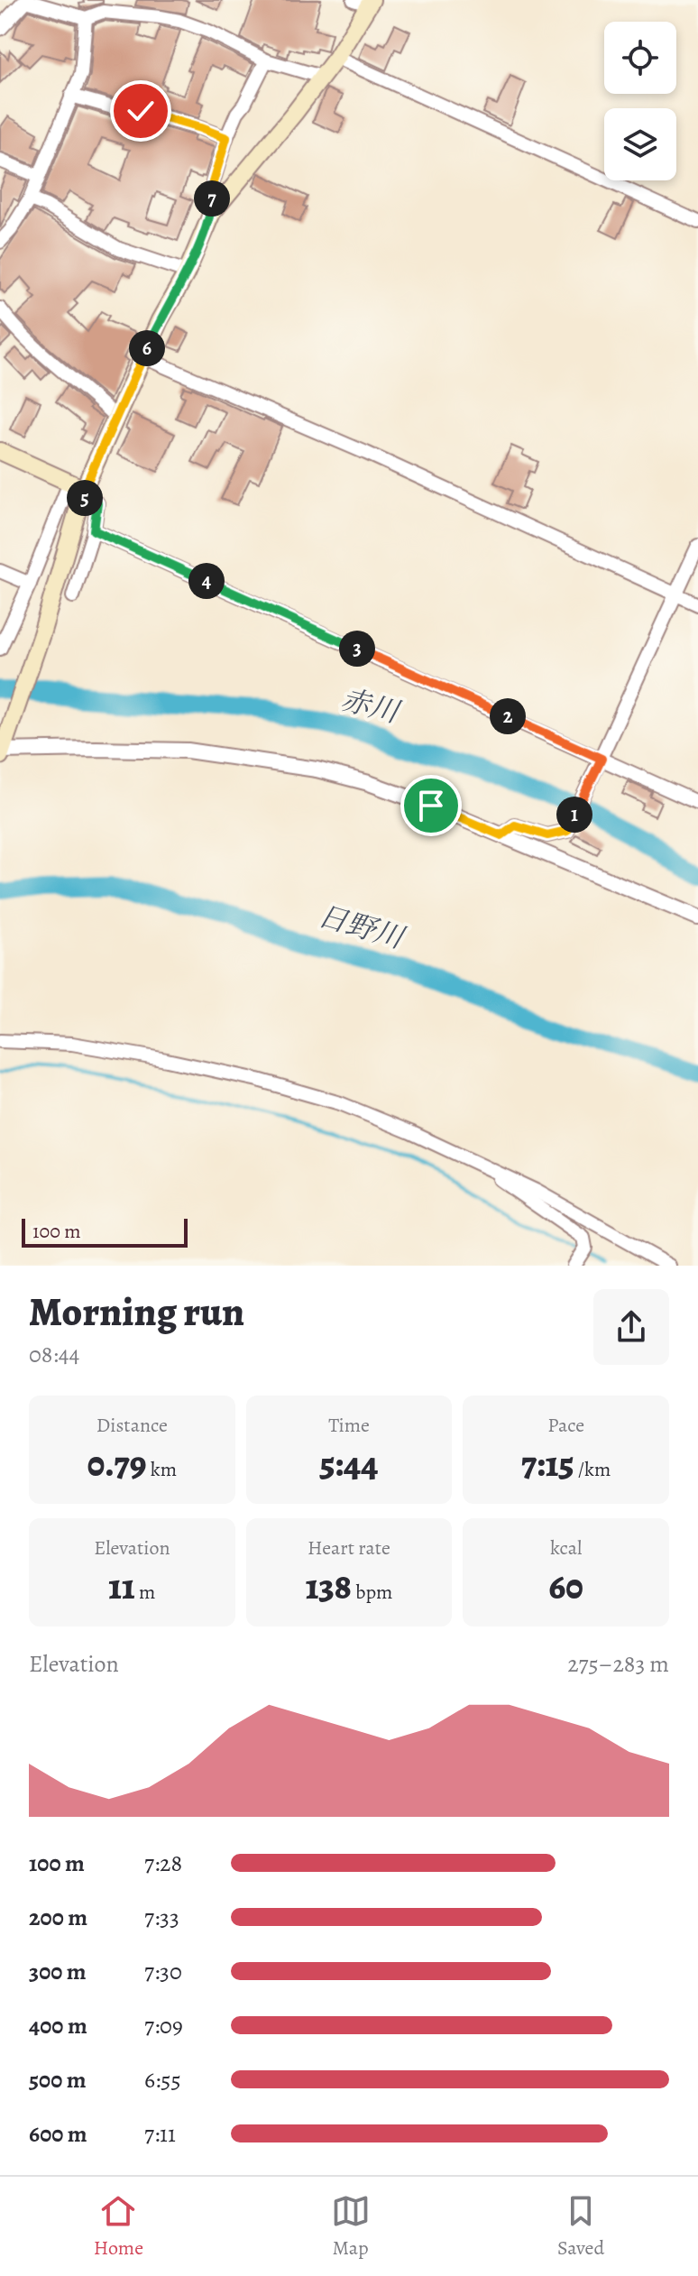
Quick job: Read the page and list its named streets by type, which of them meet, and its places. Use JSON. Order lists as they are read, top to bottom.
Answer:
{
  "water": ["赤川", "日野川"],
  "scale_bar": "100 m",
  "page": {
    "pins": [
      "7",
      "6",
      "5",
      "4",
      "3",
      "2",
      "1"
    ],
    "scale": "100 m",
    "heading": ["Morning run", "08:44"],
    "stats": [
      ["Distance", "0.79 km"],
      ["Time", "5:44"],
      ["Pace", "7:15 /km"],
      ["Elevation", "11 m"],
      ["Heart rate", "138 bpm"],
      ["kcal", "60"]
    ],
    "chart": ["Elevation", "275–283 m"],
    "list": [
      {
        "name": "100 m",
        "note": "7:28"
      },
      {
        "name": "200 m",
        "note": "7:33"
      },
      {
        "name": "300 m",
        "note": "7:30"
      },
      {
        "name": "400 m",
        "note": "7:09"
      },
      {
        "name": "500 m",
        "note": "6:55"
      },
      {
        "name": "600 m",
        "note": "7:11"
      }
    ],
    "tabs": ["Home", "Map", "Saved"]
  }
}
